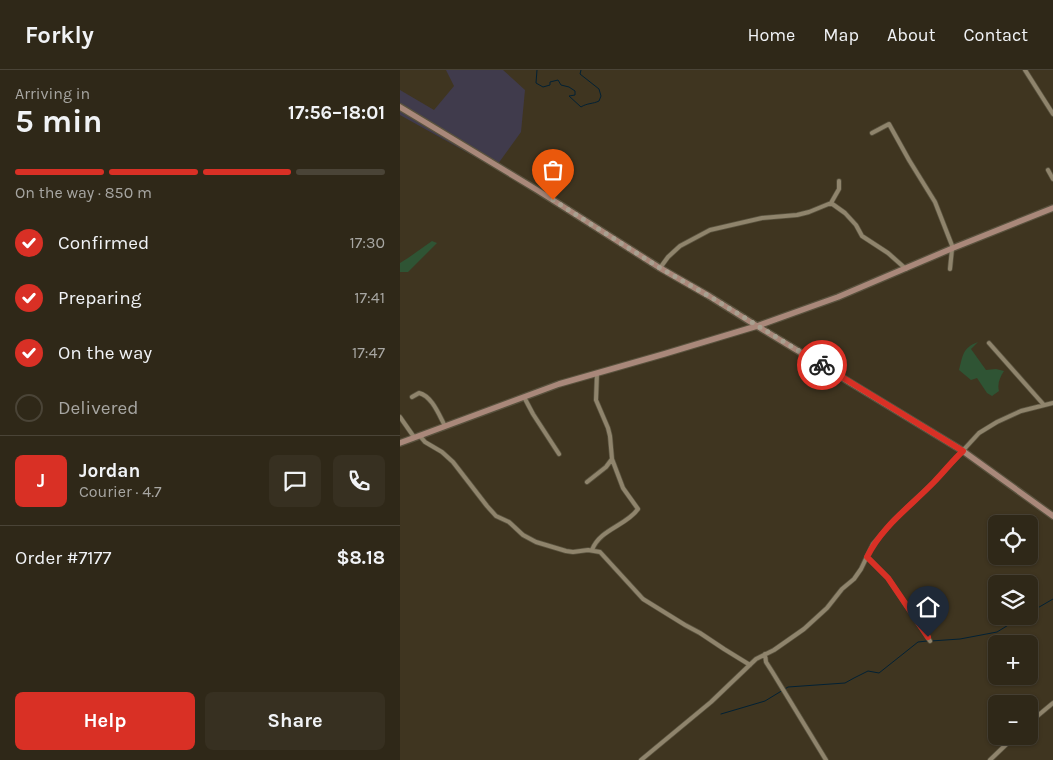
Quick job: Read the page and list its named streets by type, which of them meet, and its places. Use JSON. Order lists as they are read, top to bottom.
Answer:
{
  "page": {
    "header": "Forkly",
    "nav": [
      "Home",
      "Map",
      "About",
      "Contact"
    ],
    "heading": ["5 min", "Arriving in", "17:56–18:01"],
    "panel": [
      "Jordan",
      "Courier · 4.7",
      "Order #7177",
      "$8.18"
    ],
    "bar": "On the way · 850 m",
    "list": [
      ["Confirmed", "17:30"],
      ["Preparing", "17:41"],
      ["On the way", "17:47"],
      "Delivered"
    ],
    "round": "J",
    "map_buttons": ["+", "−"],
    "buttons": ["Help", "Share"]
  }
}
